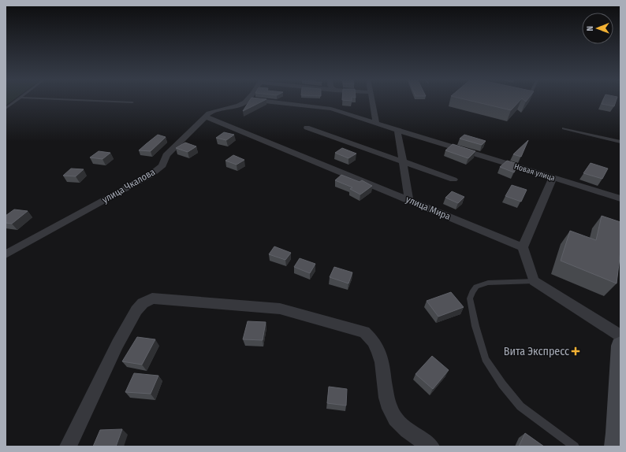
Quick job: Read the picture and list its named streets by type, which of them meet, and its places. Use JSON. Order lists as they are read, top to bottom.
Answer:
{
  "streets": {
    "street": ["Новая улица", "улица Чкалова", "улица Мира"]
  },
  "crossings": [
    ["улица Чкалова", "улица Мира"]
  ],
  "places": {
    "health": ["Вита Экспресс"]
  },
  "north": "left"
}
